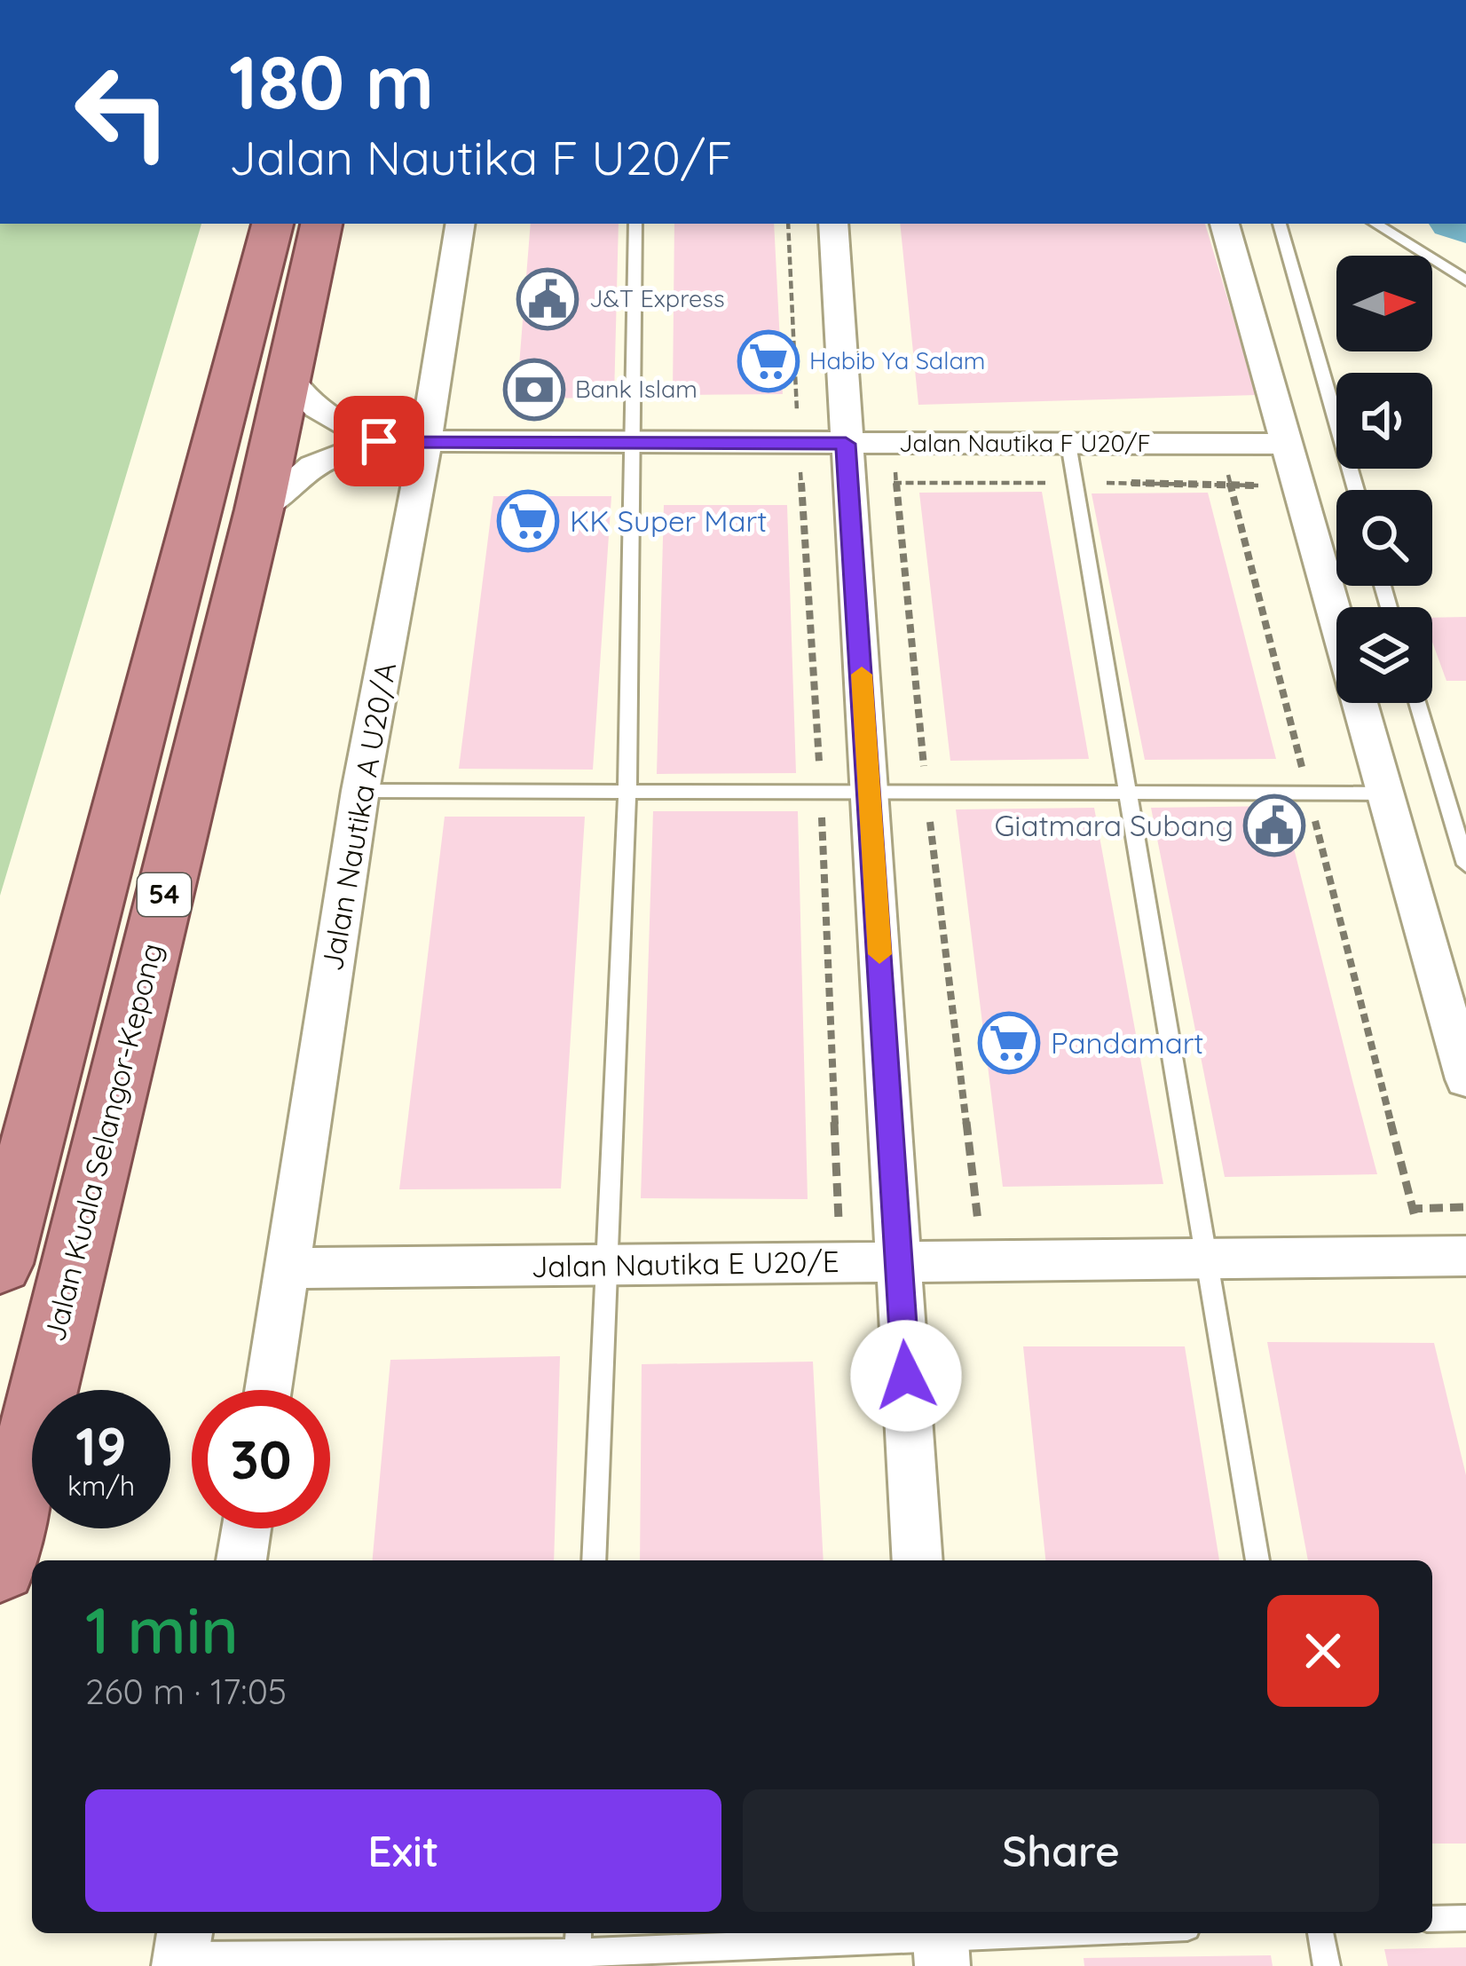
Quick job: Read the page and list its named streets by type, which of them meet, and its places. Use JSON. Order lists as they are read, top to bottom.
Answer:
{
  "streets": {
    "highway": ["54", "Jalan Kuala Selangor-Kepong"],
    "street": ["Jalan Nautika F U20/F", "Jalan Nautika A U20/A", "Jalan Nautika E U20/E"]
  },
  "crossings": [
    ["Jalan Nautika F U20/F", "Jalan Nautika A U20/A"],
    ["Jalan Nautika F U20/F", "Jalan Kuala Selangor-Kepong"],
    ["Jalan Nautika A U20/A", "Jalan Nautika E U20/E"]
  ],
  "places": {
    "public building": ["J&T Express", "Giatmara Subang"],
    "supermarket": ["Habib Ya Salam", "KK Super Mart", "Pandamart"],
    "bank": ["Bank Islam"]
  },
  "north": "right",
  "page": {
    "turn": ["180 m", "Jalan Nautika F U20/F"],
    "speed": "19 km/h",
    "limit": "30",
    "heading": ["1 min", "260 m · 17:05"],
    "buttons": ["Exit", "Share"]
  }
}
